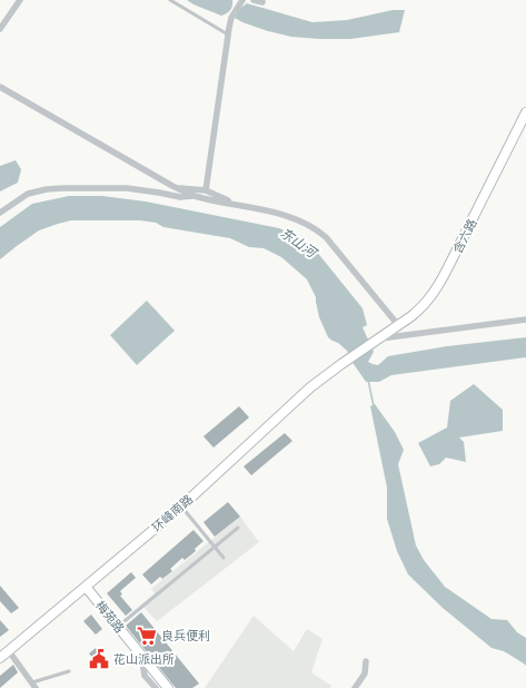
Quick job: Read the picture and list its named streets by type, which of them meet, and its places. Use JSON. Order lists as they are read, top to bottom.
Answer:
{
  "streets": {
    "main road": ["含六路", "环峰南路", "梅苑路"]
  },
  "crossings": [
    ["含六路", "环峰南路"],
    ["环峰南路", "梅苑路"]
  ],
  "water": ["东山河"],
  "places": {
    "supermarket": ["良兵便利"],
    "public building": ["花山派出所"]
  }
}
